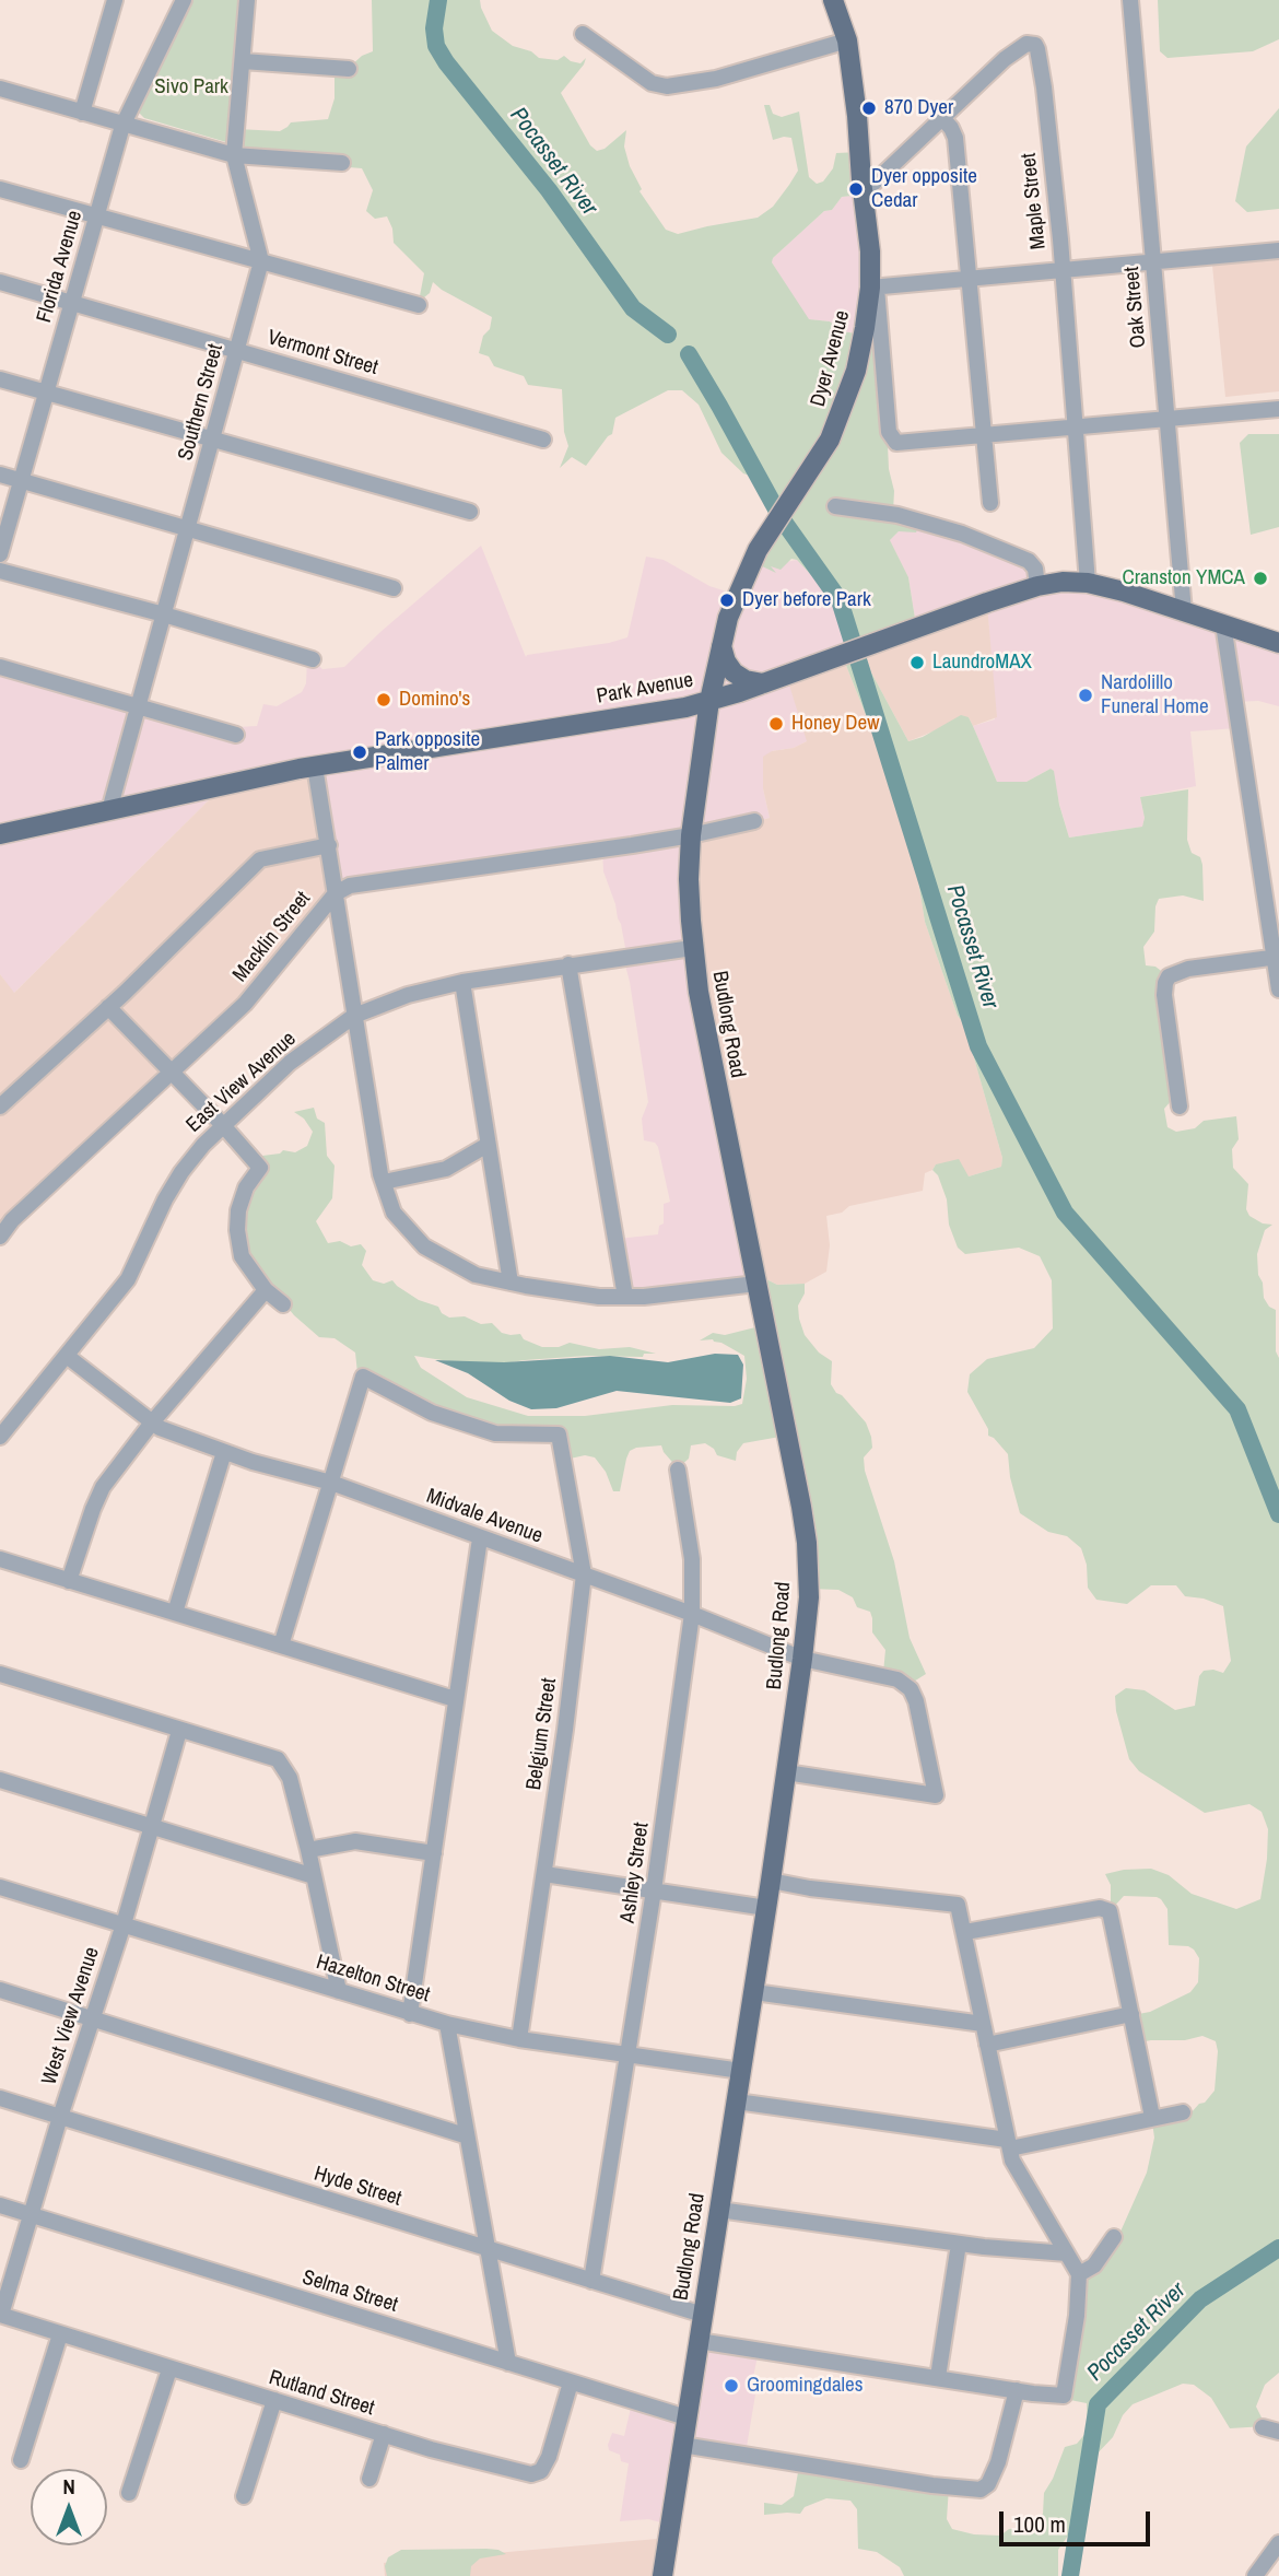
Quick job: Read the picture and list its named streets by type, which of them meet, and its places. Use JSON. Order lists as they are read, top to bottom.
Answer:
{
  "streets": {
    "main road": ["Dyer Avenue", "Park Avenue", "Budlong Road"],
    "street": [
      "Maple Street",
      "Florida Avenue",
      "Oak Street",
      "Vermont Street",
      "Southern Street",
      "Macklin Street",
      "East View Avenue",
      "Midvale Avenue",
      "Belgium Street",
      "Ashley Street",
      "Hazelton Street",
      "West View Avenue",
      "Hyde Street",
      "Selma Street",
      "Rutland Street"
    ]
  },
  "crossings": [
    ["Maple Street", "Dyer Avenue"],
    ["Maple Street", "Park Avenue"],
    ["Florida Avenue", "Vermont Street"],
    ["Oak Street", "Park Avenue"],
    ["Vermont Street", "Southern Street"],
    ["Dyer Avenue", "Park Avenue"],
    ["Dyer Avenue", "Budlong Road"],
    ["Southern Street", "Park Avenue"],
    ["Park Avenue", "Budlong Road"],
    ["Macklin Street", "Budlong Road"],
    ["Budlong Road", "East View Avenue"],
    ["Budlong Road", "Midvale Avenue"],
    ["Budlong Road", "Hazelton Street"],
    ["Budlong Road", "Hyde Street"],
    ["Budlong Road", "Selma Street"],
    ["East View Avenue", "Midvale Avenue"],
    ["Midvale Avenue", "Belgium Street"],
    ["Midvale Avenue", "Ashley Street"],
    ["Belgium Street", "Hazelton Street"],
    ["Ashley Street", "Hazelton Street"],
    ["Ashley Street", "Hyde Street"],
    ["Hazelton Street", "West View Avenue"],
    ["West View Avenue", "Hyde Street"],
    ["West View Avenue", "Selma Street"],
    ["West View Avenue", "Rutland Street"],
    ["Selma Street", "Rutland Street"]
  ],
  "water": ["Pocasset River"],
  "parks": ["Sivo Park"],
  "places": [
    "870 Dyer",
    "Dyer opposite Cedar",
    "Cranston YMCA",
    "Dyer before Park",
    "LaundroMAX",
    "Nardolillo Funeral Home",
    "Domino's",
    "Honey Dew",
    "Park opposite Palmer",
    "Groomingdales"
  ],
  "scale_bar": "100 m",
  "north": "top"
}
